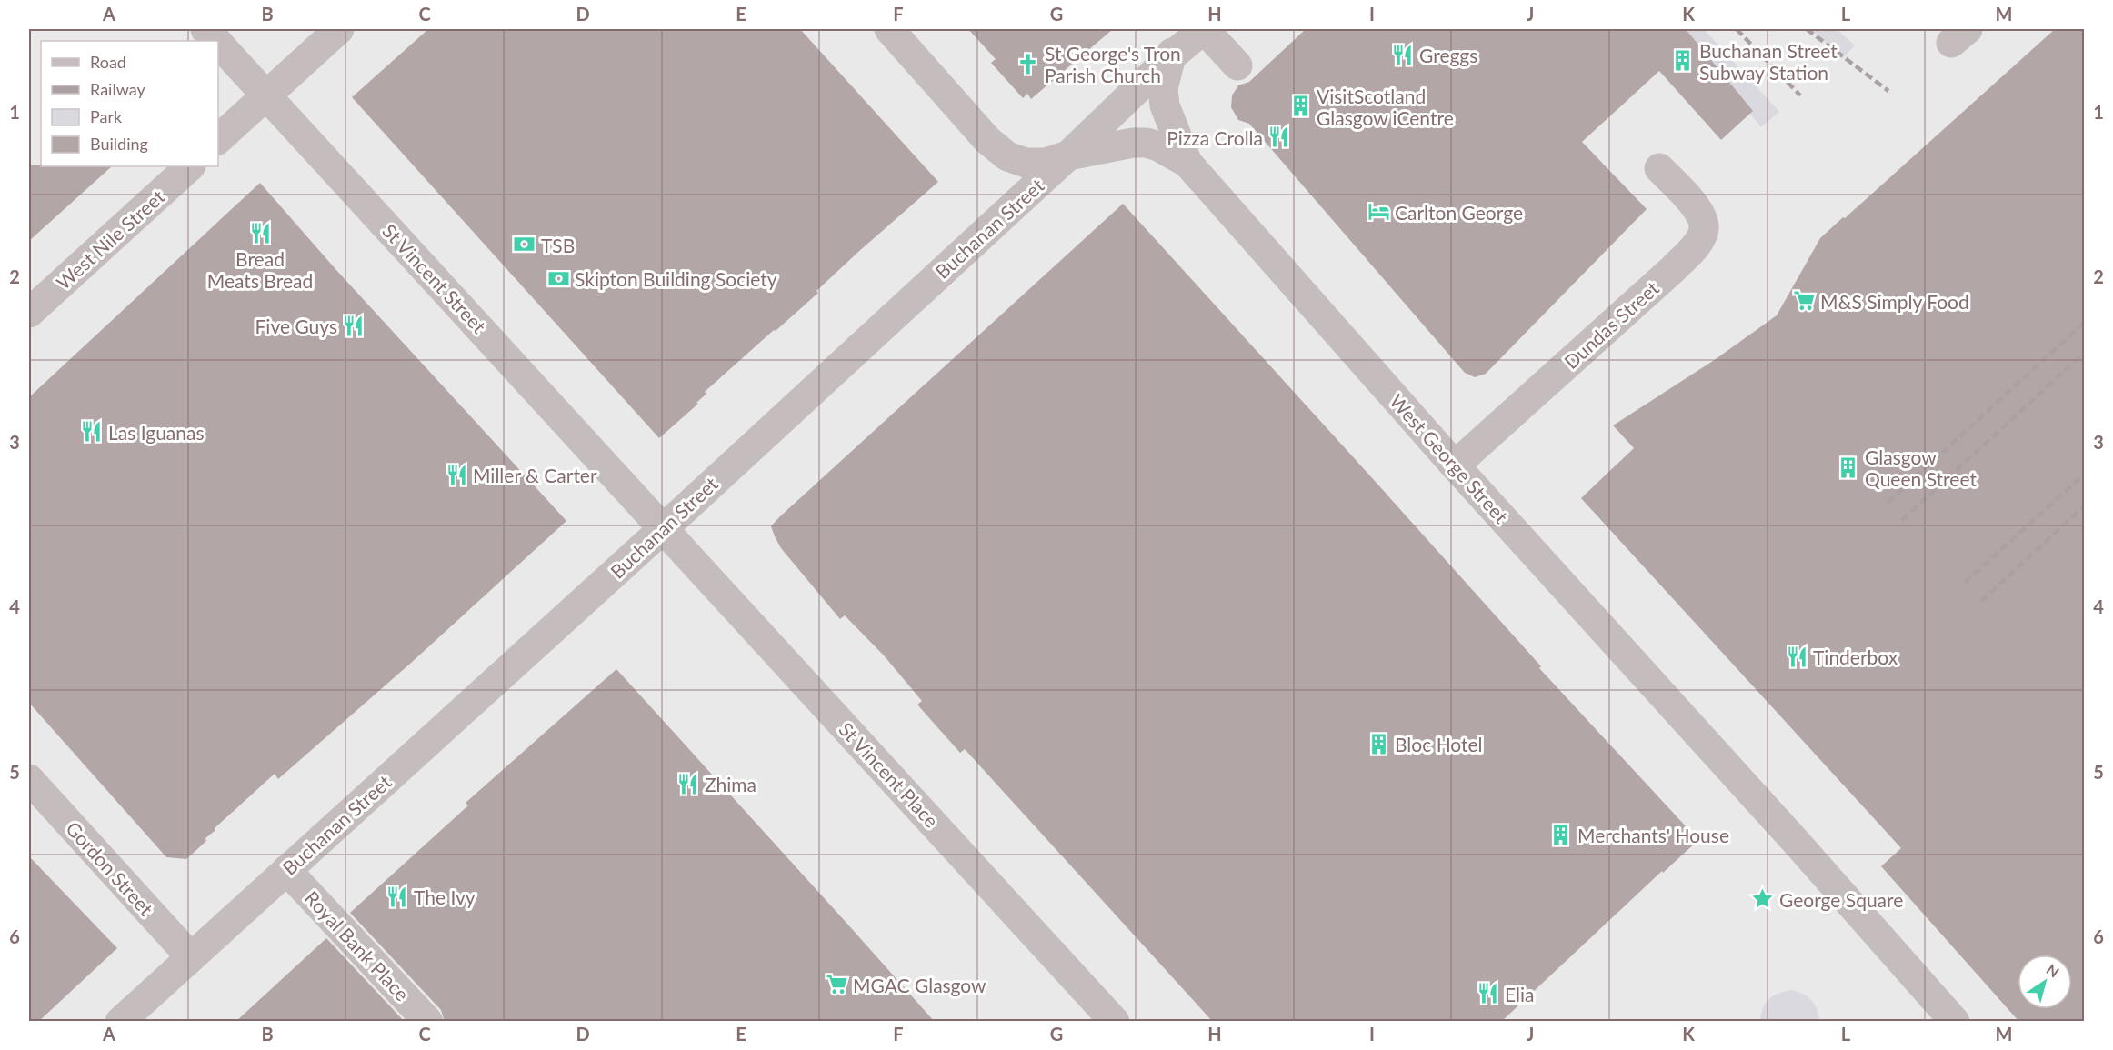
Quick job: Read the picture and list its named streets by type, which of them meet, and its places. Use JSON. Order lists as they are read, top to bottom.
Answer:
{
  "streets": {
    "street": [
      "Buchanan Street",
      "West Nile Street",
      "St Vincent Street",
      "Dundas Street",
      "West George Street",
      "St Vincent Place",
      "Gordon Street",
      "Royal Bank Place"
    ]
  },
  "crossings": [
    ["Buchanan Street", "St Vincent Street"],
    ["Buchanan Street", "West George Street"],
    ["Buchanan Street", "St Vincent Place"],
    ["Buchanan Street", "Gordon Street"],
    ["Buchanan Street", "Royal Bank Place"],
    ["St Vincent Street", "St Vincent Place"],
    ["Dundas Street", "West George Street"]
  ],
  "places": {
    "restaurant": [
      "Greggs",
      "Pizza Crolla",
      "Bread Meats Bread",
      "Five Guys",
      "Las Iguanas",
      "Miller & Carter",
      "Tinderbox",
      "Zhima",
      "The Ivy",
      "Elia"
    ],
    "building": [
      "Buchanan Street Subway Station",
      "VisitScotland Glasgow iCentre",
      "Glasgow Queen Street",
      "Bloc Hotel",
      "Merchants' House"
    ],
    "church": ["St George's Tron Parish Church"],
    "hotel": ["Carlton George"],
    "bank": ["TSB", "Skipton Building Society"],
    "supermarket": ["M&S Simply Food", "MGAC Glasgow"],
    "place": ["George Square"]
  },
  "legend": [
    "Road",
    "Railway",
    "Park",
    "Building"
  ],
  "north": "top right",
  "grid": {
    "columns": [
      "A",
      "B",
      "C",
      "D",
      "E",
      "F",
      "G",
      "H",
      "I",
      "J",
      "K",
      "L",
      "M"
    ],
    "rows": [
      "1",
      "2",
      "3",
      "4",
      "5",
      "6"
    ]
  }
}
